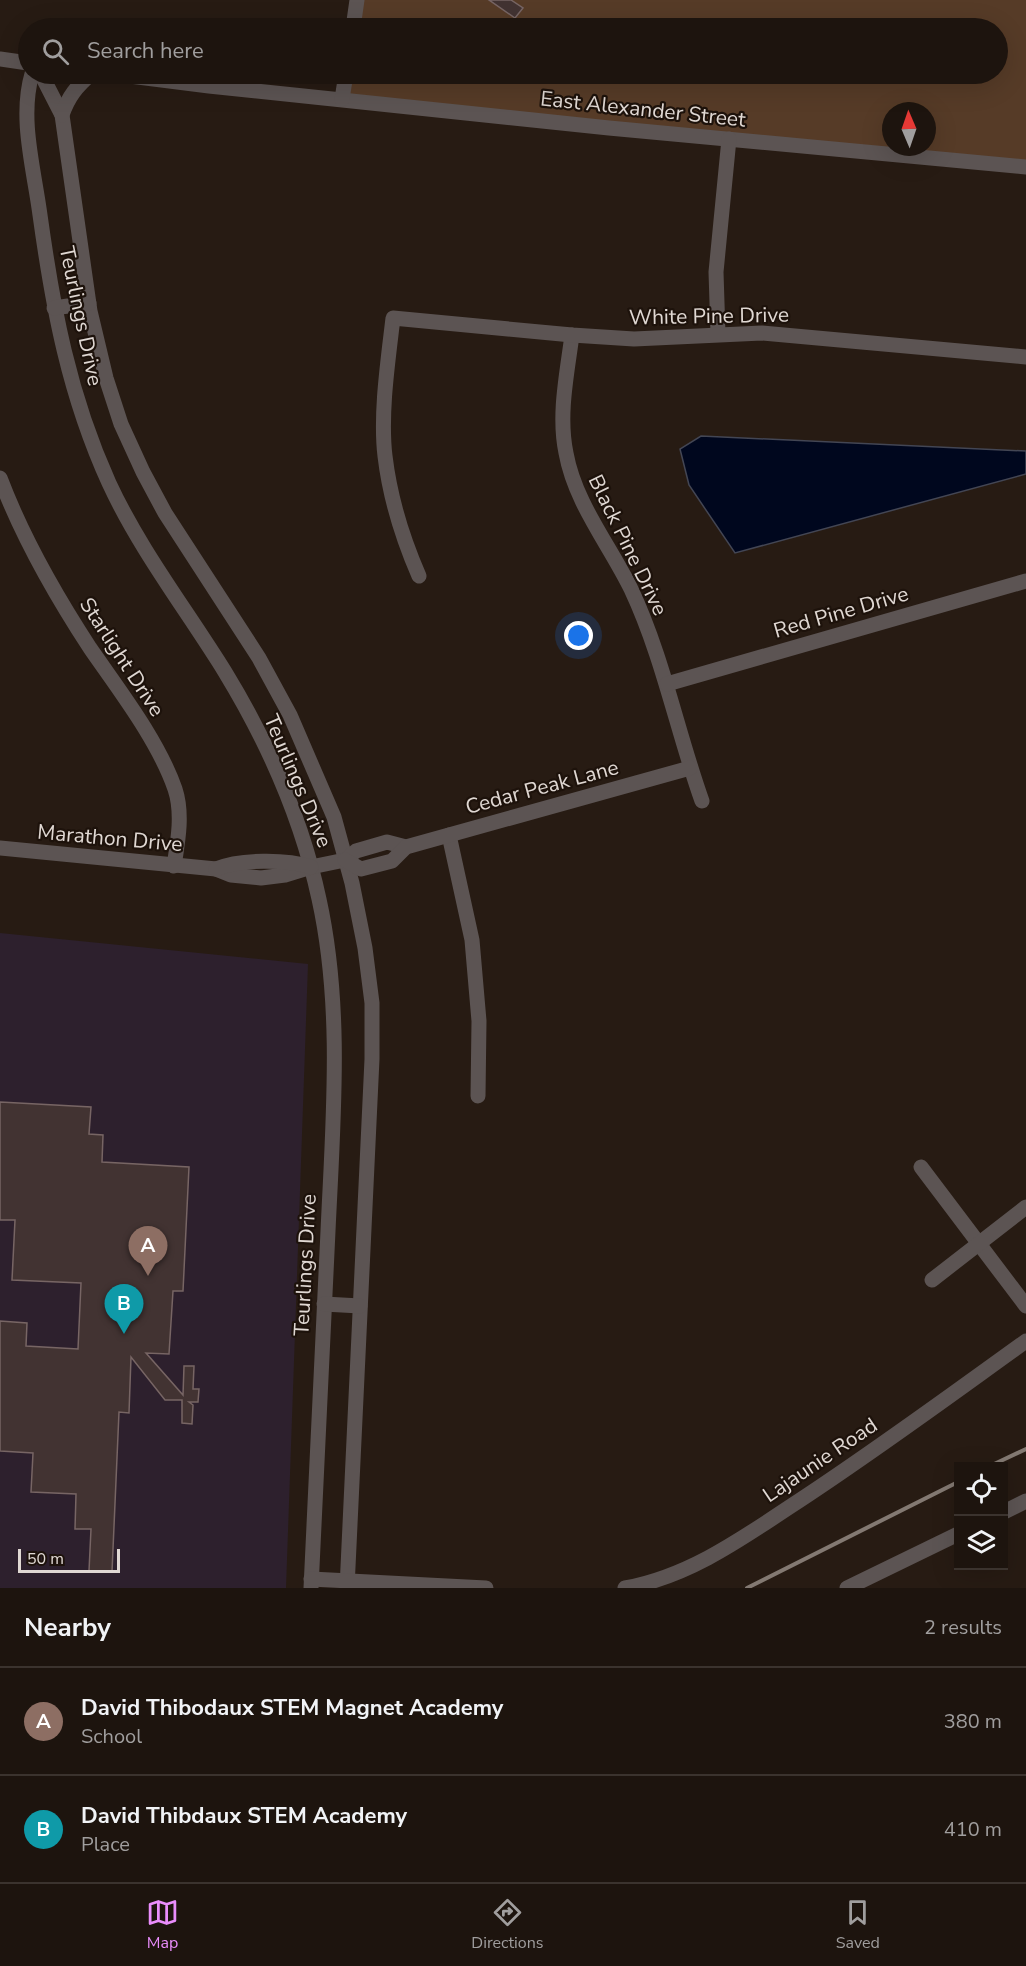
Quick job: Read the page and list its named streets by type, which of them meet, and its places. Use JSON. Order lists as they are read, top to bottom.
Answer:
{
  "streets": {
    "street": [
      "East Alexander Street",
      "Teurlings Drive",
      "White Pine Drive",
      "Black Pine Drive",
      "Red Pine Drive",
      "Starlight Drive",
      "Cedar Peak Lane",
      "Marathon Drive",
      "Lajaunie Road"
    ]
  },
  "crossings": [
    ["Teurlings Drive", "Cedar Peak Lane"],
    ["Teurlings Drive", "Marathon Drive"],
    ["White Pine Drive", "Black Pine Drive"],
    ["Black Pine Drive", "Red Pine Drive"],
    ["Black Pine Drive", "Cedar Peak Lane"],
    ["Starlight Drive", "Marathon Drive"],
    ["Cedar Peak Lane", "Marathon Drive"]
  ],
  "scale_bar": "50 m",
  "north": "top",
  "page": {
    "search": "Search here",
    "pins": ["A", "B"],
    "scale": "50 m",
    "heading": ["Nearby", "2 results"],
    "list": [
      {
        "mark": "A",
        "name": "David Thibodaux STEM Magnet Academy",
        "note": "School",
        "value": "380 m"
      },
      {
        "mark": "B",
        "name": "David Thibdaux STEM Academy",
        "note": "Place",
        "value": "410 m"
      }
    ],
    "nav": ["Map", "Directions", "Saved"]
  }
}
